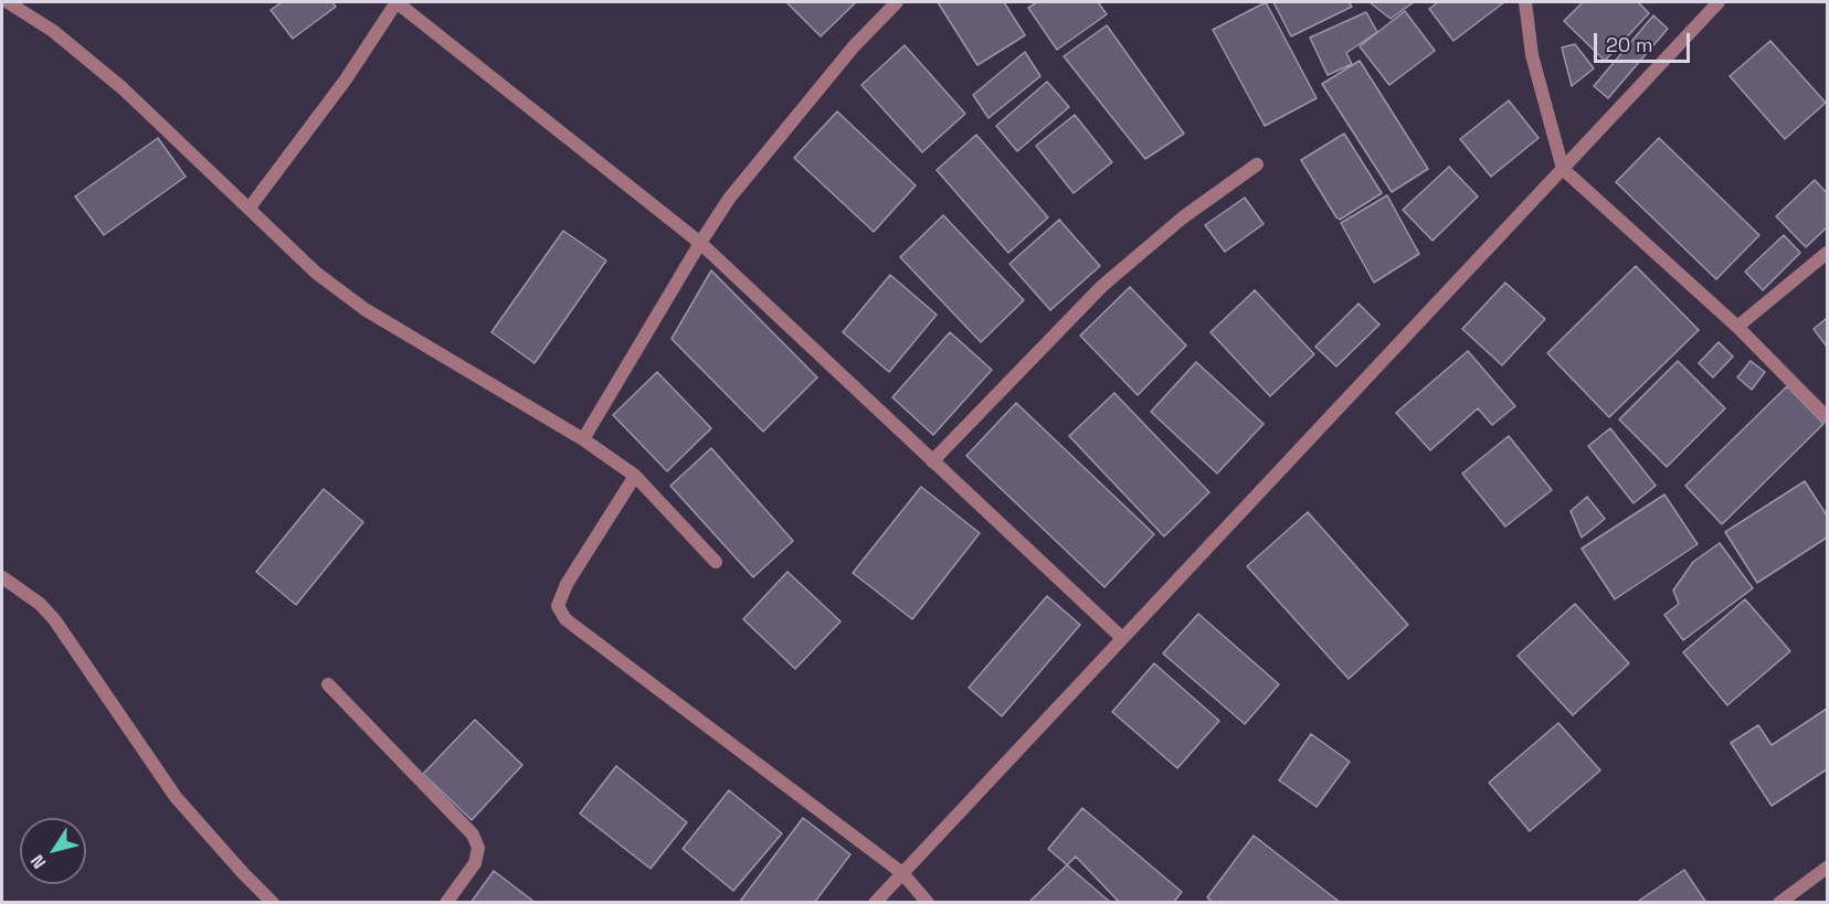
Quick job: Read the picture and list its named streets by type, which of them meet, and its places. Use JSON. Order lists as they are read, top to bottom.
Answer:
{
  "scale_bar": "20 m",
  "north": "bottom left"
}
